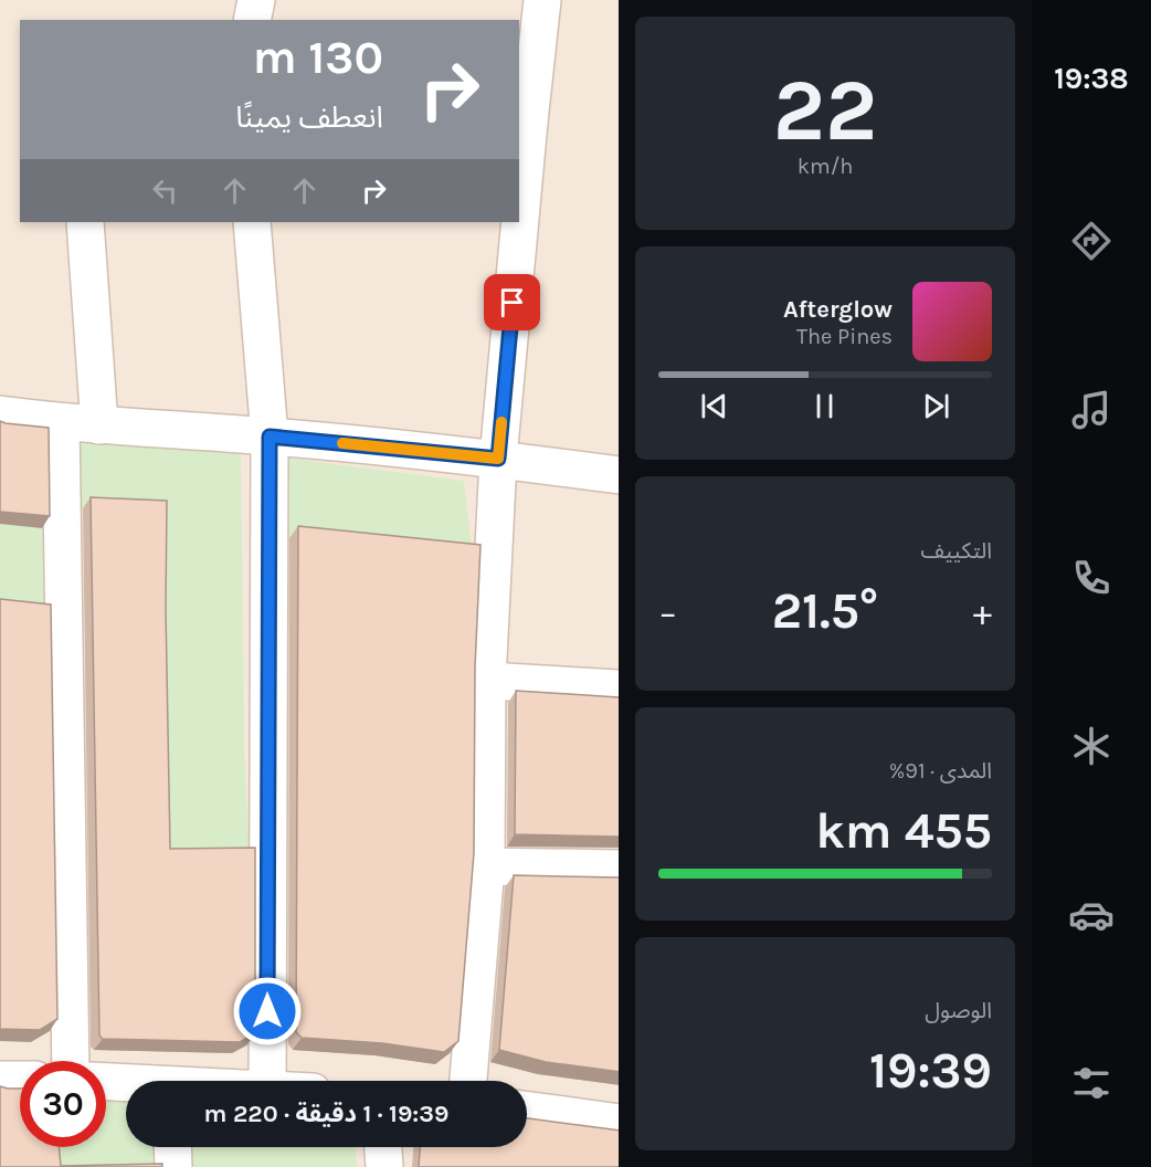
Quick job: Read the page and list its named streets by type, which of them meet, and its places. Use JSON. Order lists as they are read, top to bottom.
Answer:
{
  "page": {
    "tabs": "19:38",
    "tile": [
      ["22", "km/h"],
      "التكييف",
      ["المدى · 91%", "455 km"],
      ["الوصول", "19:39"]
    ],
    "turn": ["130 m", "انعطف يمينًا"],
    "song": ["Afterglow", "The Pines"],
    "heat": ["−", "21.5°", "+"],
    "limit": "30",
    "trip": "19:39 · 1 دقيقة · 220 m"
  }
}
